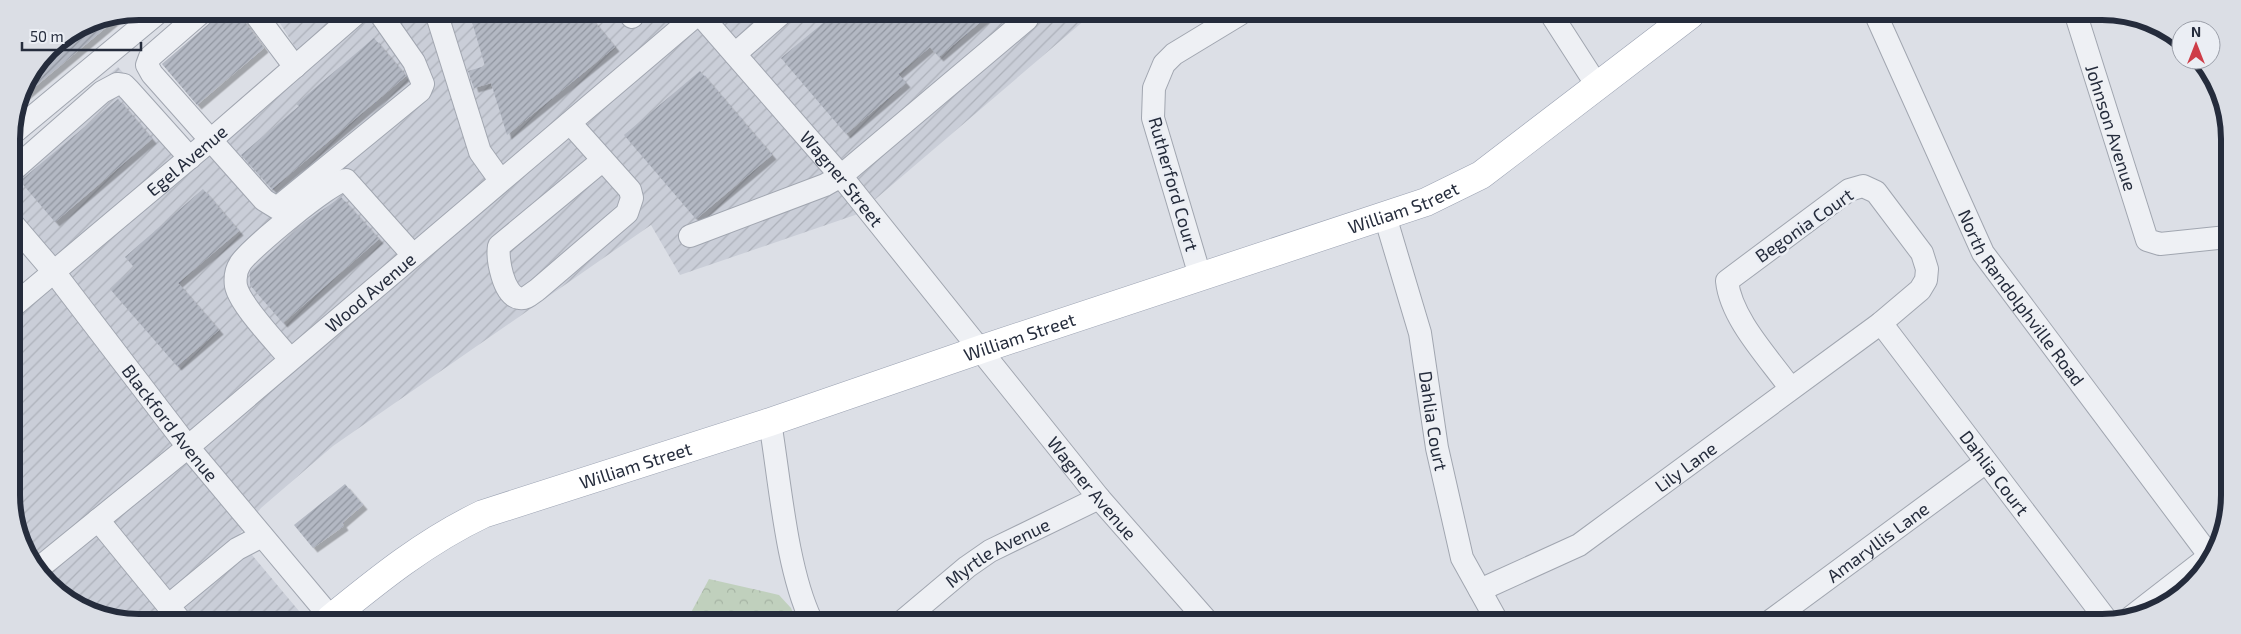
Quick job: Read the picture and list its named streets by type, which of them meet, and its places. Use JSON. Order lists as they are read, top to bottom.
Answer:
{
  "streets": {
    "main road": ["William Street"],
    "street": [
      "Johnson Avenue",
      "Egel Avenue",
      "Wagner Street",
      "Rutherford Court",
      "Begonia Court",
      "Wood Avenue",
      "North Randolphville Road",
      "Dahlia Court",
      "Blackford Avenue",
      "Lily Lane",
      "Wagner Avenue",
      "Amaryllis Lane",
      "Myrtle Avenue"
    ]
  },
  "crossings": [
    ["Egel Avenue", "Blackford Avenue"],
    ["Wagner Street", "William Street"],
    ["Wagner Street", "Wagner Avenue"],
    ["Rutherford Court", "William Street"],
    ["William Street", "Dahlia Court"],
    ["William Street", "Wagner Avenue"],
    ["Begonia Court", "Dahlia Court"],
    ["Begonia Court", "Lily Lane"],
    ["Wood Avenue", "Blackford Avenue"],
    ["Dahlia Court", "Lily Lane"],
    ["Dahlia Court", "Amaryllis Lane"],
    ["Wagner Avenue", "Myrtle Avenue"]
  ],
  "scale_bar": "50 m",
  "north": "top"
}
